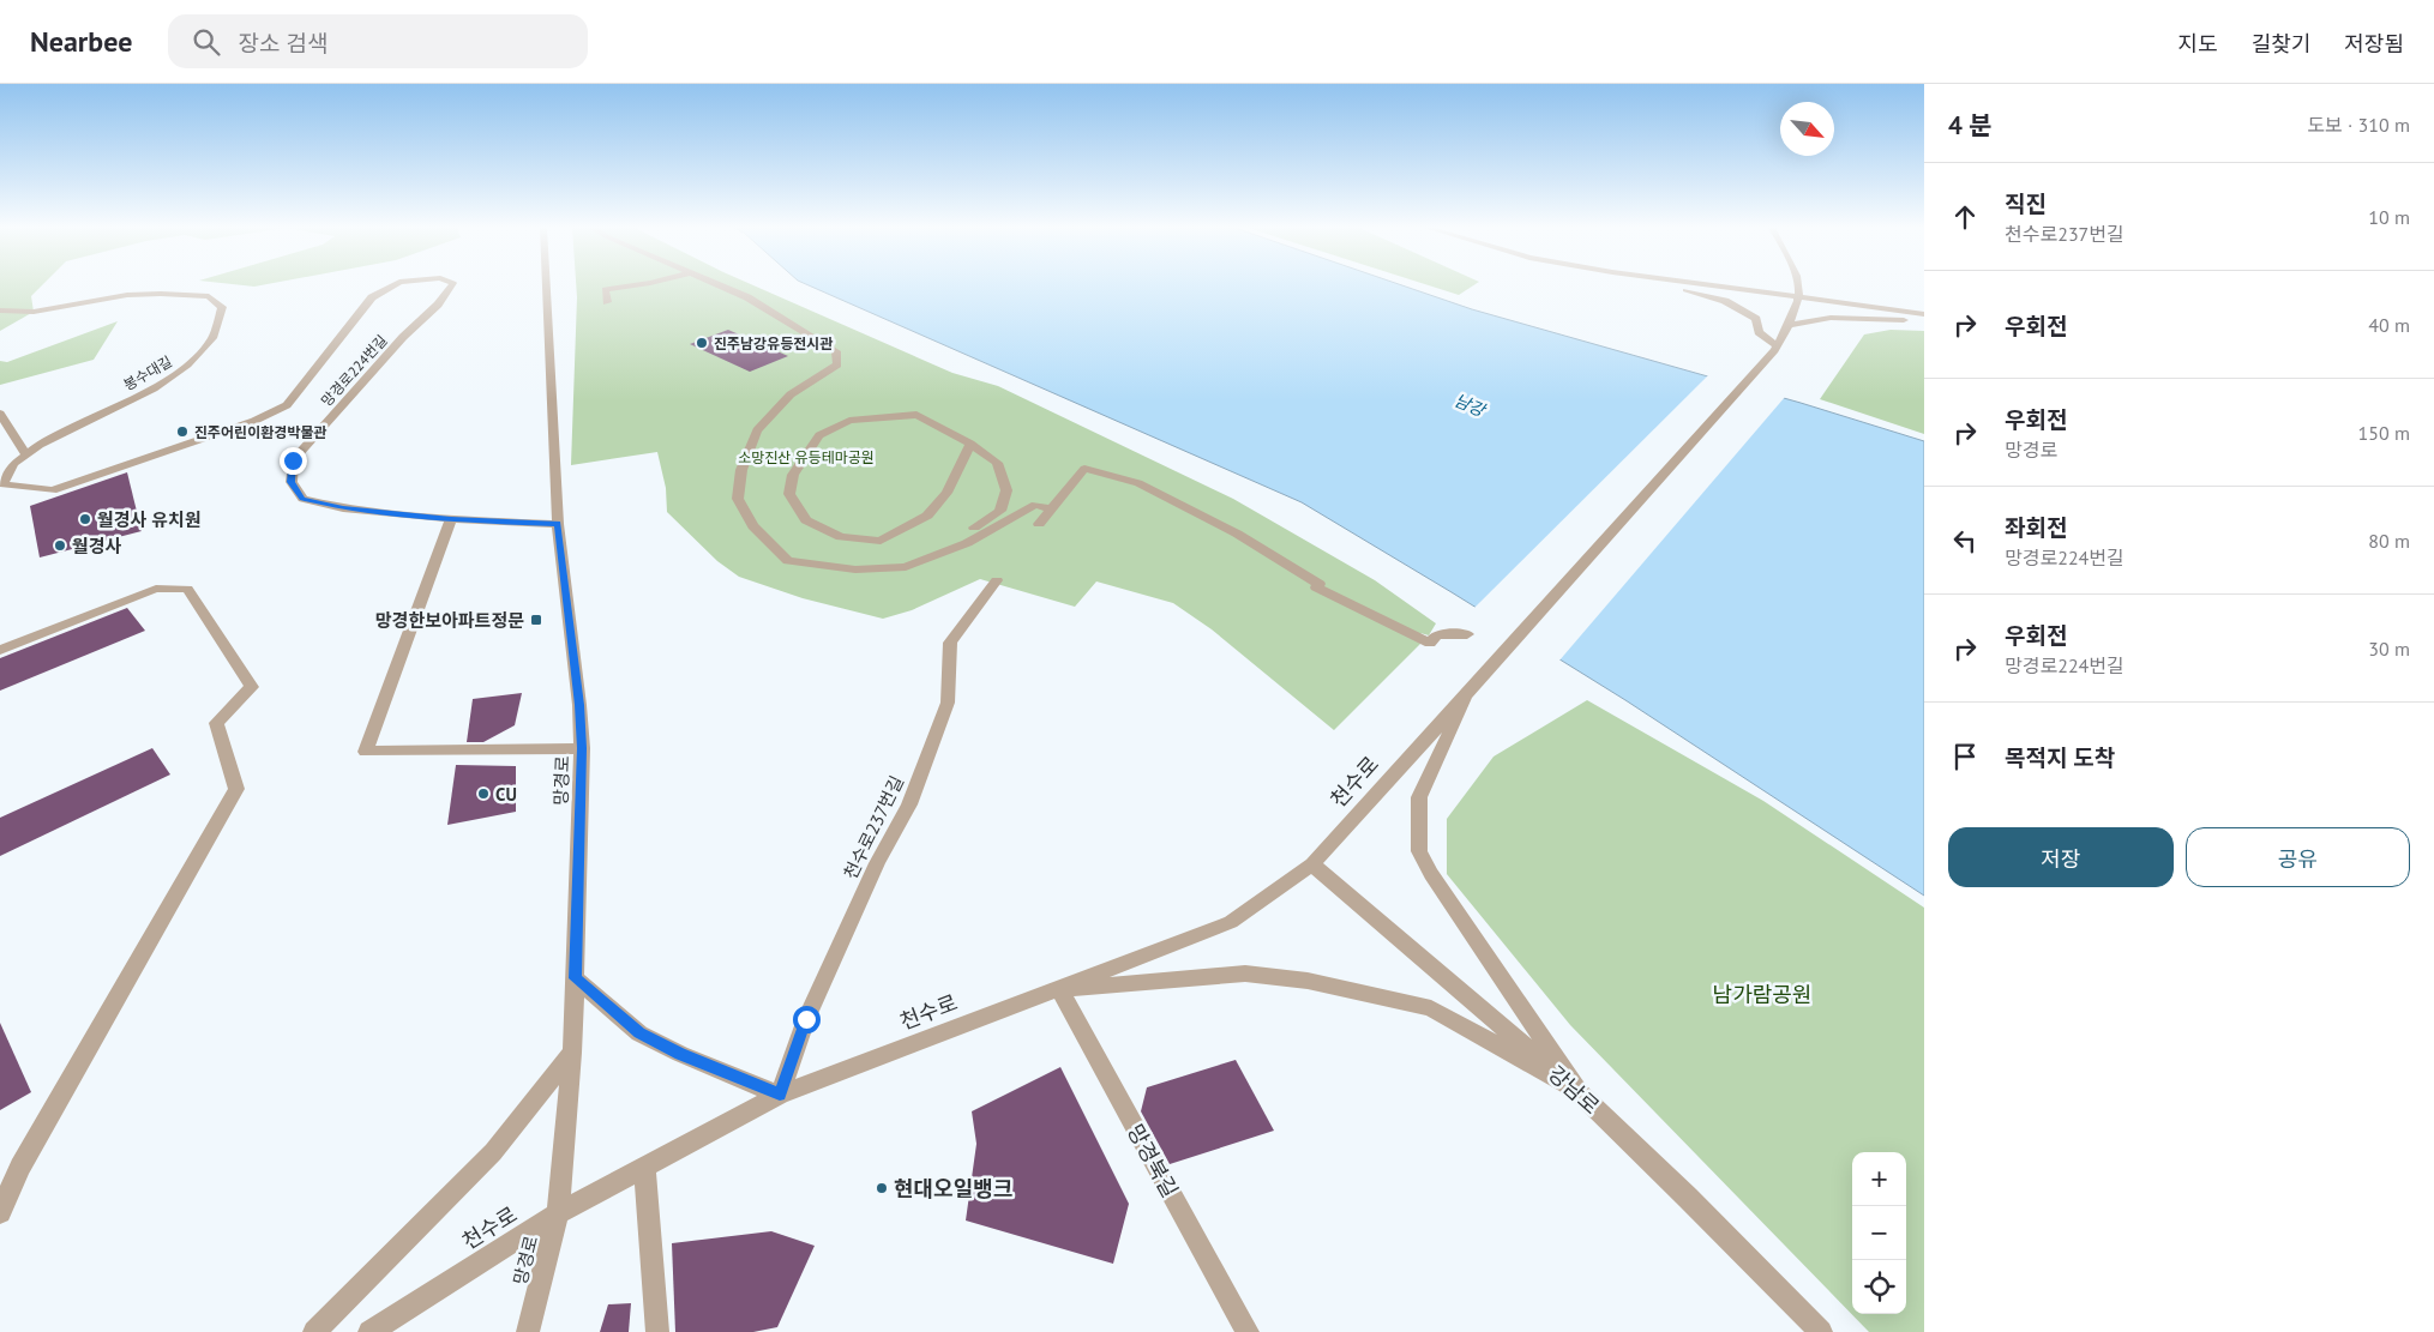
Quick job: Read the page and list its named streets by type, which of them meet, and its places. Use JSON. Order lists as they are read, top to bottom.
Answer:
{
  "streets": {
    "street": [
      "망경로224번길",
      "봉수대길",
      "망경로",
      "천수로",
      "천수로237번길",
      "강남로",
      "망경북길"
    ]
  },
  "crossings": [
    ["망경로224번길", "봉수대길"],
    ["망경로224번길", "망경로"],
    ["망경로", "천수로"],
    ["천수로", "천수로237번길"],
    ["천수로", "강남로"],
    ["천수로", "망경북길"]
  ],
  "water": ["남강"],
  "parks": ["소망진산 유등테마공원", "남가람공원"],
  "places": {
    "other": [
      "진주남강유등전시관",
      "진주어린이환경박물관",
      "월경사 유치원",
      "월경사",
      "CU",
      "현대오일뱅크"
    ],
    "transit": ["망경한보아파트정문"]
  },
  "north": "bottom right",
  "page": {
    "header": "Nearbee",
    "search": "장소 검색",
    "nav": ["지도", "길찾기", "저장됨"],
    "heading": ["4 분", "도보 · 310 m"],
    "list": [
      ["직진", "천수로237번길", "10 m"],
      ["우회전", "40 m"],
      ["우회전", "망경로", "150 m"],
      ["좌회전", "망경로224번길", "80 m"],
      ["우회전", "망경로224번길", "30 m"],
      "목적지 도착"
    ],
    "buttons": ["저장", "공유"],
    "map_buttons": ["+", "−"]
  }
}
